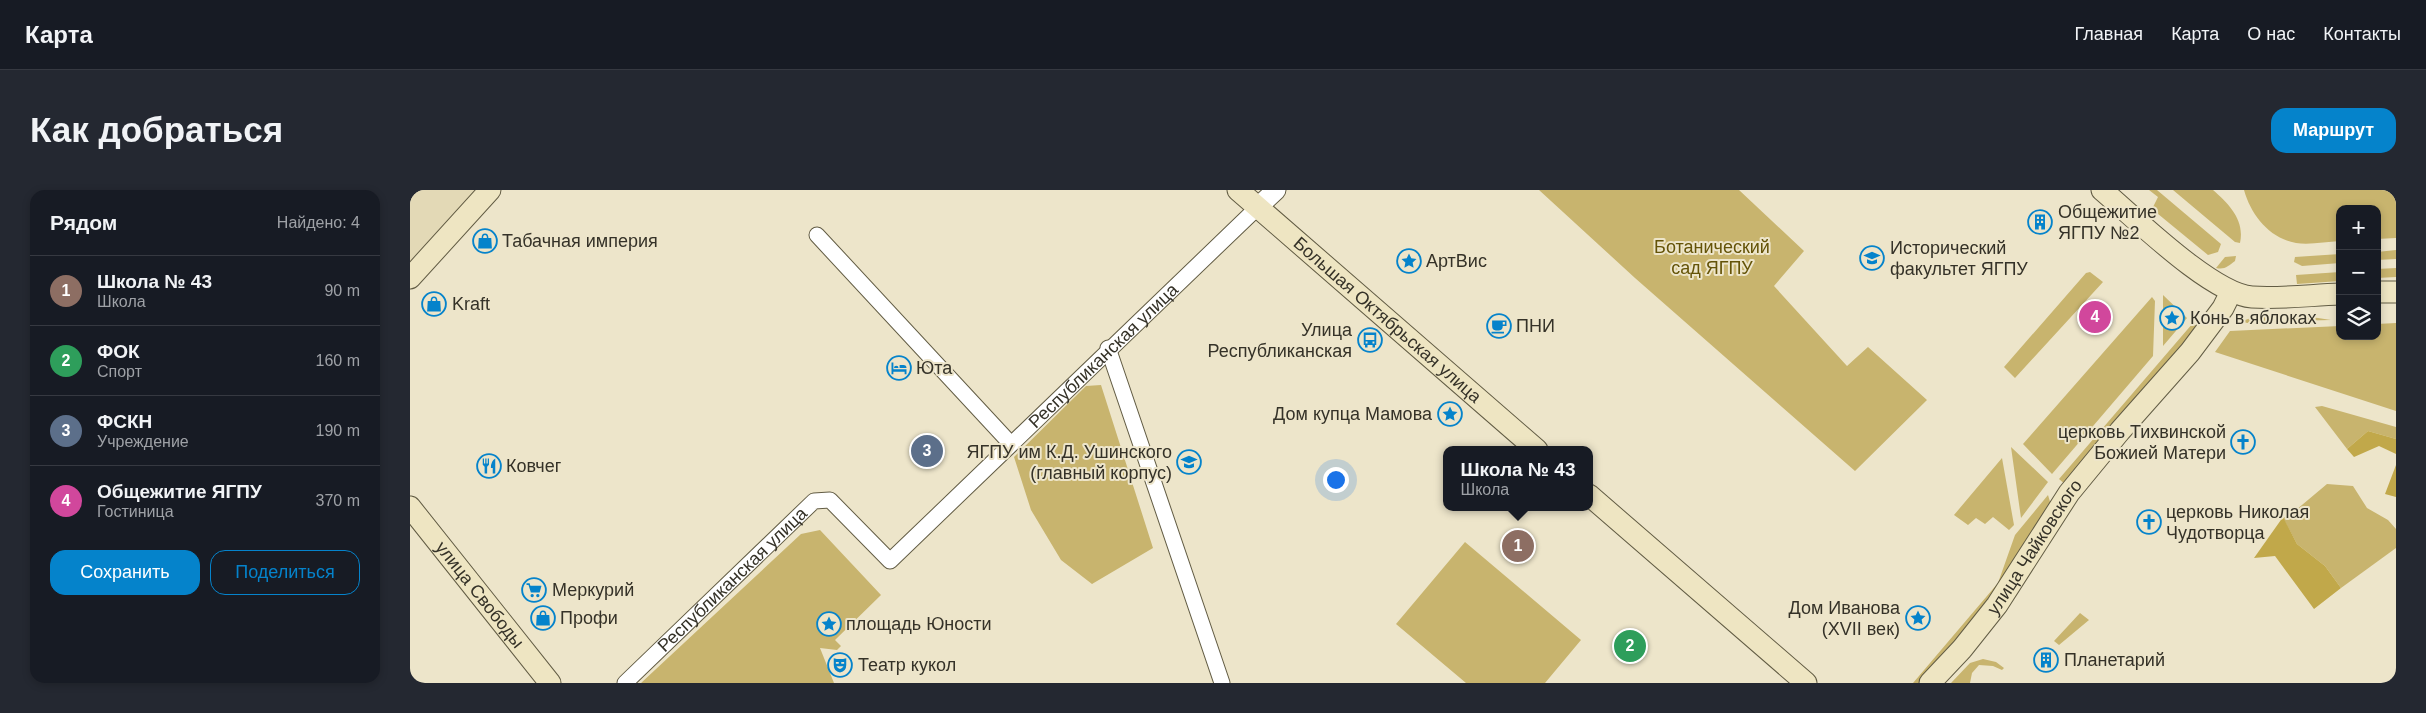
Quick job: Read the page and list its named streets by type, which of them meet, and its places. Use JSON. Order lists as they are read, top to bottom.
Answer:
{
  "streets": {
    "main road": ["Большая Октябрьская улица", "улица Чайковского", "улица Свободы"],
    "street": ["Республиканская улица"]
  },
  "crossings": [
    ["Большая Октябрьская улица", "Республиканская улица"]
  ],
  "parks": ["Ботанический сад ЯГПУ"],
  "places": {
    "building": ["Общежитие ЯГПУ №2", "Планетарий"],
    "shop": ["Табачная империя", "Kraft", "Профи"],
    "school or university": ["Исторический факультет ЯГПУ", "ЯГПУ им К.Д. Ушинского (главный корпус)"],
    "place": [
      "АртВис",
      "Конь в яблоках",
      "Дом купца Мамова",
      "Дом Иванова (XVII век)",
      "площадь Юности"
    ],
    "cafe": ["ПНИ"],
    "bus stop": ["Улица Республиканская"],
    "hotel": ["Юта"],
    "church": ["церковь Тихвинской Божией Матери", "церковь Николая Чудотворца"],
    "restaurant": ["Ковчег"],
    "supermarket": ["Меркурий"],
    "theatre": ["Театр кукол"]
  },
  "page": {
    "header": "Карта",
    "nav": [
      "Главная",
      "Карта",
      "О нас",
      "Контакты"
    ],
    "buttons": [
      "Маршрут",
      ["Сохранить", "Поделиться"]
    ],
    "title": "Как добраться",
    "heading": ["Рядом", "Найдено: 4"],
    "map_buttons": ["+", "−"],
    "list": [
      {
        "mark": "1",
        "name": "Школа № 43",
        "note": "Школа",
        "value": "90 m"
      },
      {
        "mark": "2",
        "name": "ФОК",
        "note": "Спорт",
        "value": "160 m"
      },
      {
        "mark": "3",
        "name": "ФСКН",
        "note": "Учреждение",
        "value": "190 m"
      },
      {
        "mark": "4",
        "name": "Общежитие ЯГПУ",
        "note": "Гостиница",
        "value": "370 m"
      }
    ],
    "pins": [
      "4",
      "3",
      "1",
      "2"
    ],
    "popup": ["Школа № 43", "Школа"]
  }
}
